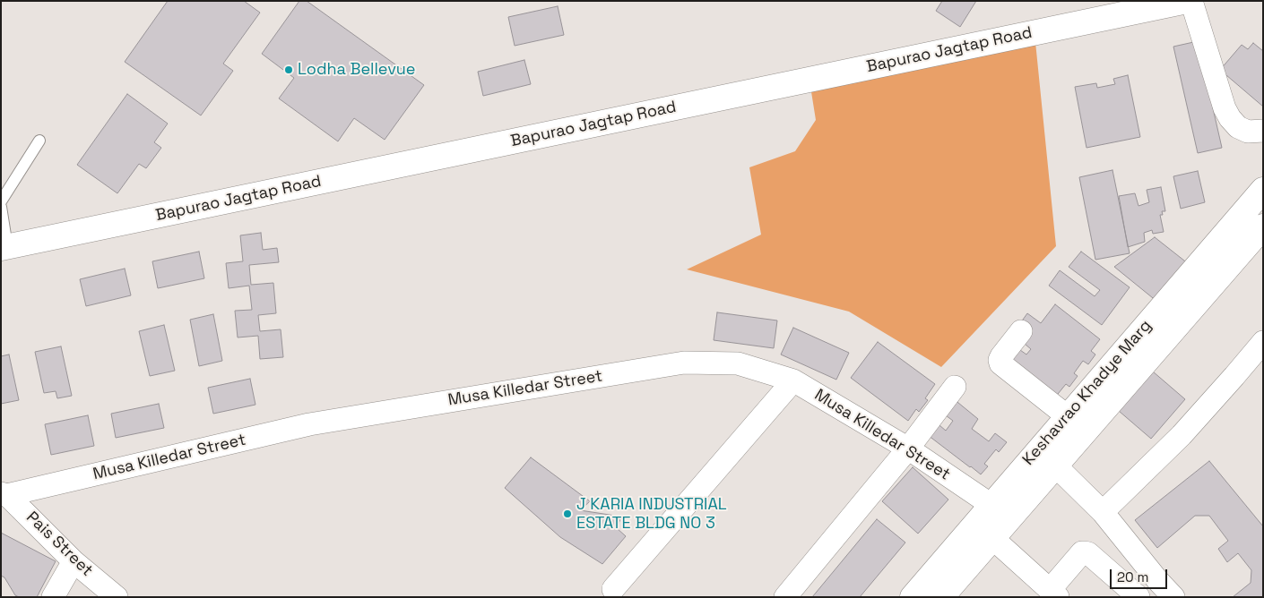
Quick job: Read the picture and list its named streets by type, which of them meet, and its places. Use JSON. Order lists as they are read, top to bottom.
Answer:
{
  "streets": {
    "street": [
      "Bapurao Jagtap Road",
      "Musa Killedar Street",
      "Keshavrao Khadye Marg",
      "Pais Street"
    ]
  },
  "crossings": [
    ["Musa Killedar Street", "Keshavrao Khadye Marg"],
    ["Musa Killedar Street", "Pais Street"]
  ],
  "places": ["Lodha Bellevue", "J KARIA INDUSTRIAL ESTATE BLDG NO 3"],
  "scale_bar": "20 m"
}
